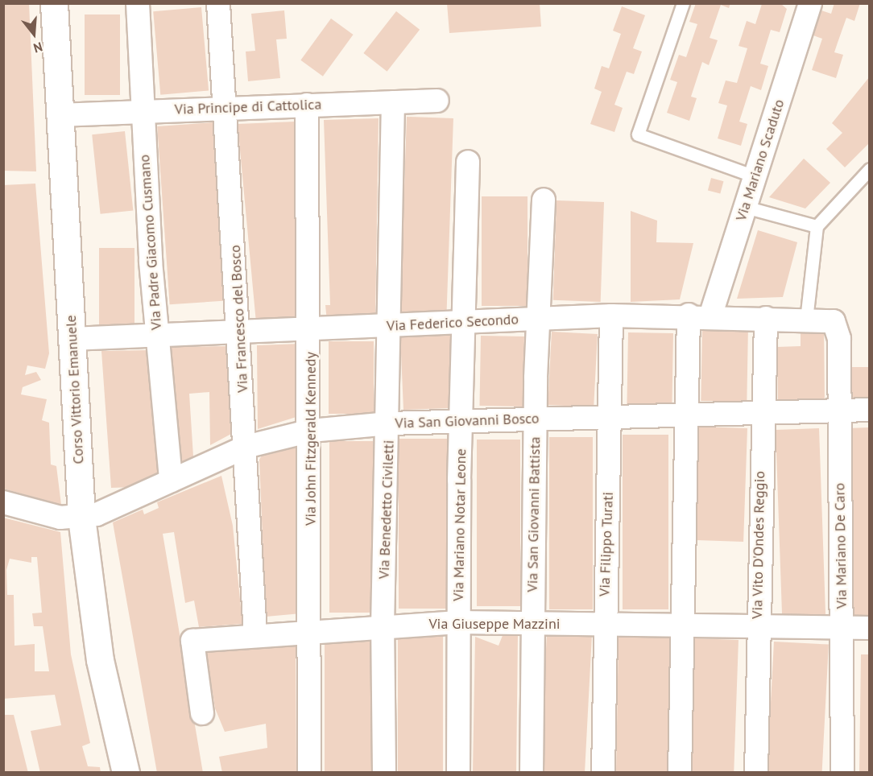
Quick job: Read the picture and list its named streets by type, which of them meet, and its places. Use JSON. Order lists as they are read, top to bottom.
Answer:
{
  "streets": {
    "street": [
      "Via Principe di Cattolica",
      "Via Mariano Scaduto",
      "Via Padre Giacomo Cusmano",
      "Via Francesco del Bosco",
      "Via Federico Secondo",
      "Corso Vittorio Emanuele",
      "Via San Giovanni Bosco",
      "Via John Fitzgerald Kennedy",
      "Via Benedetto Civiletti",
      "Via San Giovanni Battista",
      "Via Mariano Notar Leone",
      "Via Filippo Turati",
      "Via Vito D'Ondes Reggio",
      "Via Mariano De Caro",
      "Via Giuseppe Mazzini"
    ]
  },
  "crossings": [
    ["Via Principe di Cattolica", "Via Padre Giacomo Cusmano"],
    ["Via Principe di Cattolica", "Via Francesco del Bosco"],
    ["Via Principe di Cattolica", "Corso Vittorio Emanuele"],
    ["Via Principe di Cattolica", "Via John Fitzgerald Kennedy"],
    ["Via Principe di Cattolica", "Via Benedetto Civiletti"],
    ["Via Mariano Scaduto", "Via Federico Secondo"],
    ["Via Mariano Scaduto", "Via San Giovanni Bosco"],
    ["Via Mariano Scaduto", "Via Giuseppe Mazzini"],
    ["Via Padre Giacomo Cusmano", "Via Federico Secondo"],
    ["Via Padre Giacomo Cusmano", "Via San Giovanni Bosco"],
    ["Via Francesco del Bosco", "Via Federico Secondo"],
    ["Via Francesco del Bosco", "Via San Giovanni Bosco"],
    ["Via Francesco del Bosco", "Via Giuseppe Mazzini"],
    ["Via Federico Secondo", "Corso Vittorio Emanuele"],
    ["Via Federico Secondo", "Via John Fitzgerald Kennedy"],
    ["Via Federico Secondo", "Via Benedetto Civiletti"],
    ["Via Federico Secondo", "Via San Giovanni Battista"],
    ["Via Federico Secondo", "Via Mariano Notar Leone"],
    ["Via Federico Secondo", "Via Filippo Turati"],
    ["Via Federico Secondo", "Via Vito D'Ondes Reggio"],
    ["Via Federico Secondo", "Via Mariano De Caro"],
    ["Corso Vittorio Emanuele", "Via San Giovanni Bosco"],
    ["Via San Giovanni Bosco", "Via John Fitzgerald Kennedy"],
    ["Via San Giovanni Bosco", "Via Benedetto Civiletti"],
    ["Via San Giovanni Bosco", "Via San Giovanni Battista"],
    ["Via San Giovanni Bosco", "Via Mariano Notar Leone"],
    ["Via San Giovanni Bosco", "Via Filippo Turati"],
    ["Via San Giovanni Bosco", "Via Vito D'Ondes Reggio"],
    ["Via San Giovanni Bosco", "Via Mariano De Caro"],
    ["Via John Fitzgerald Kennedy", "Via Giuseppe Mazzini"],
    ["Via Benedetto Civiletti", "Via Giuseppe Mazzini"],
    ["Via San Giovanni Battista", "Via Giuseppe Mazzini"],
    ["Via Mariano Notar Leone", "Via Giuseppe Mazzini"],
    ["Via Filippo Turati", "Via Giuseppe Mazzini"],
    ["Via Vito D'Ondes Reggio", "Via Giuseppe Mazzini"],
    ["Via Mariano De Caro", "Via Giuseppe Mazzini"]
  ],
  "north": "bottom"
}
